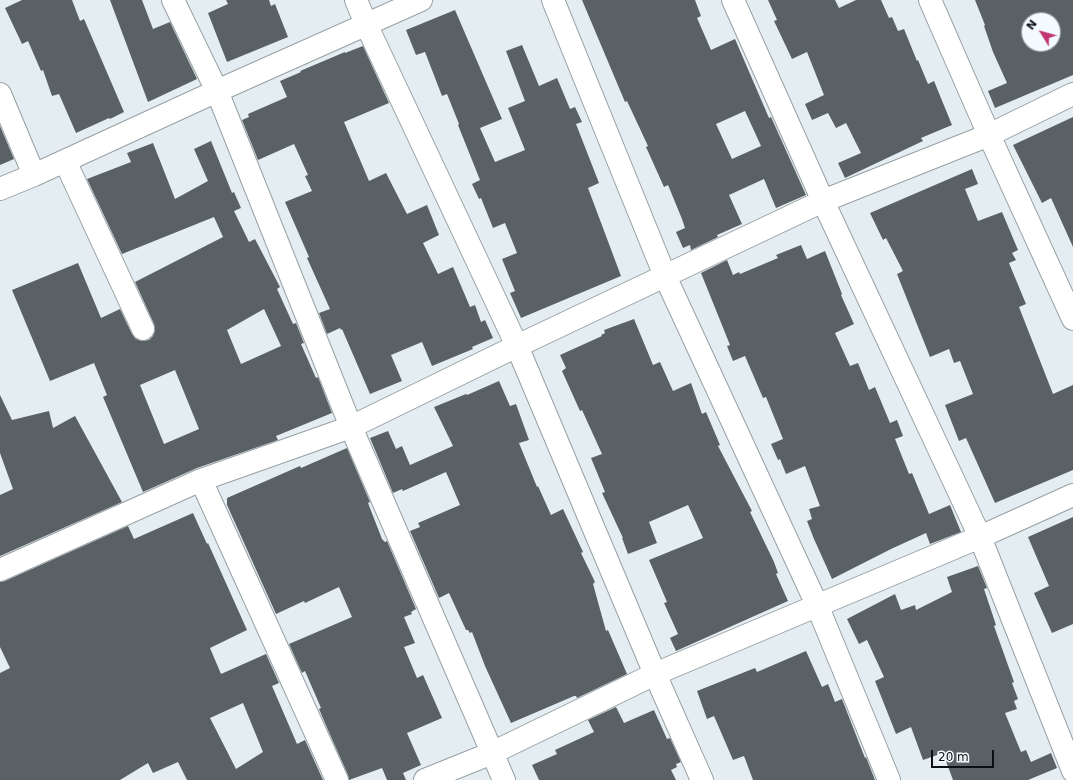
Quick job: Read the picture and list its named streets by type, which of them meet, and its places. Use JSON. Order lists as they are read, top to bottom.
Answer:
{
  "scale_bar": "20 m",
  "north": "top left"
}
